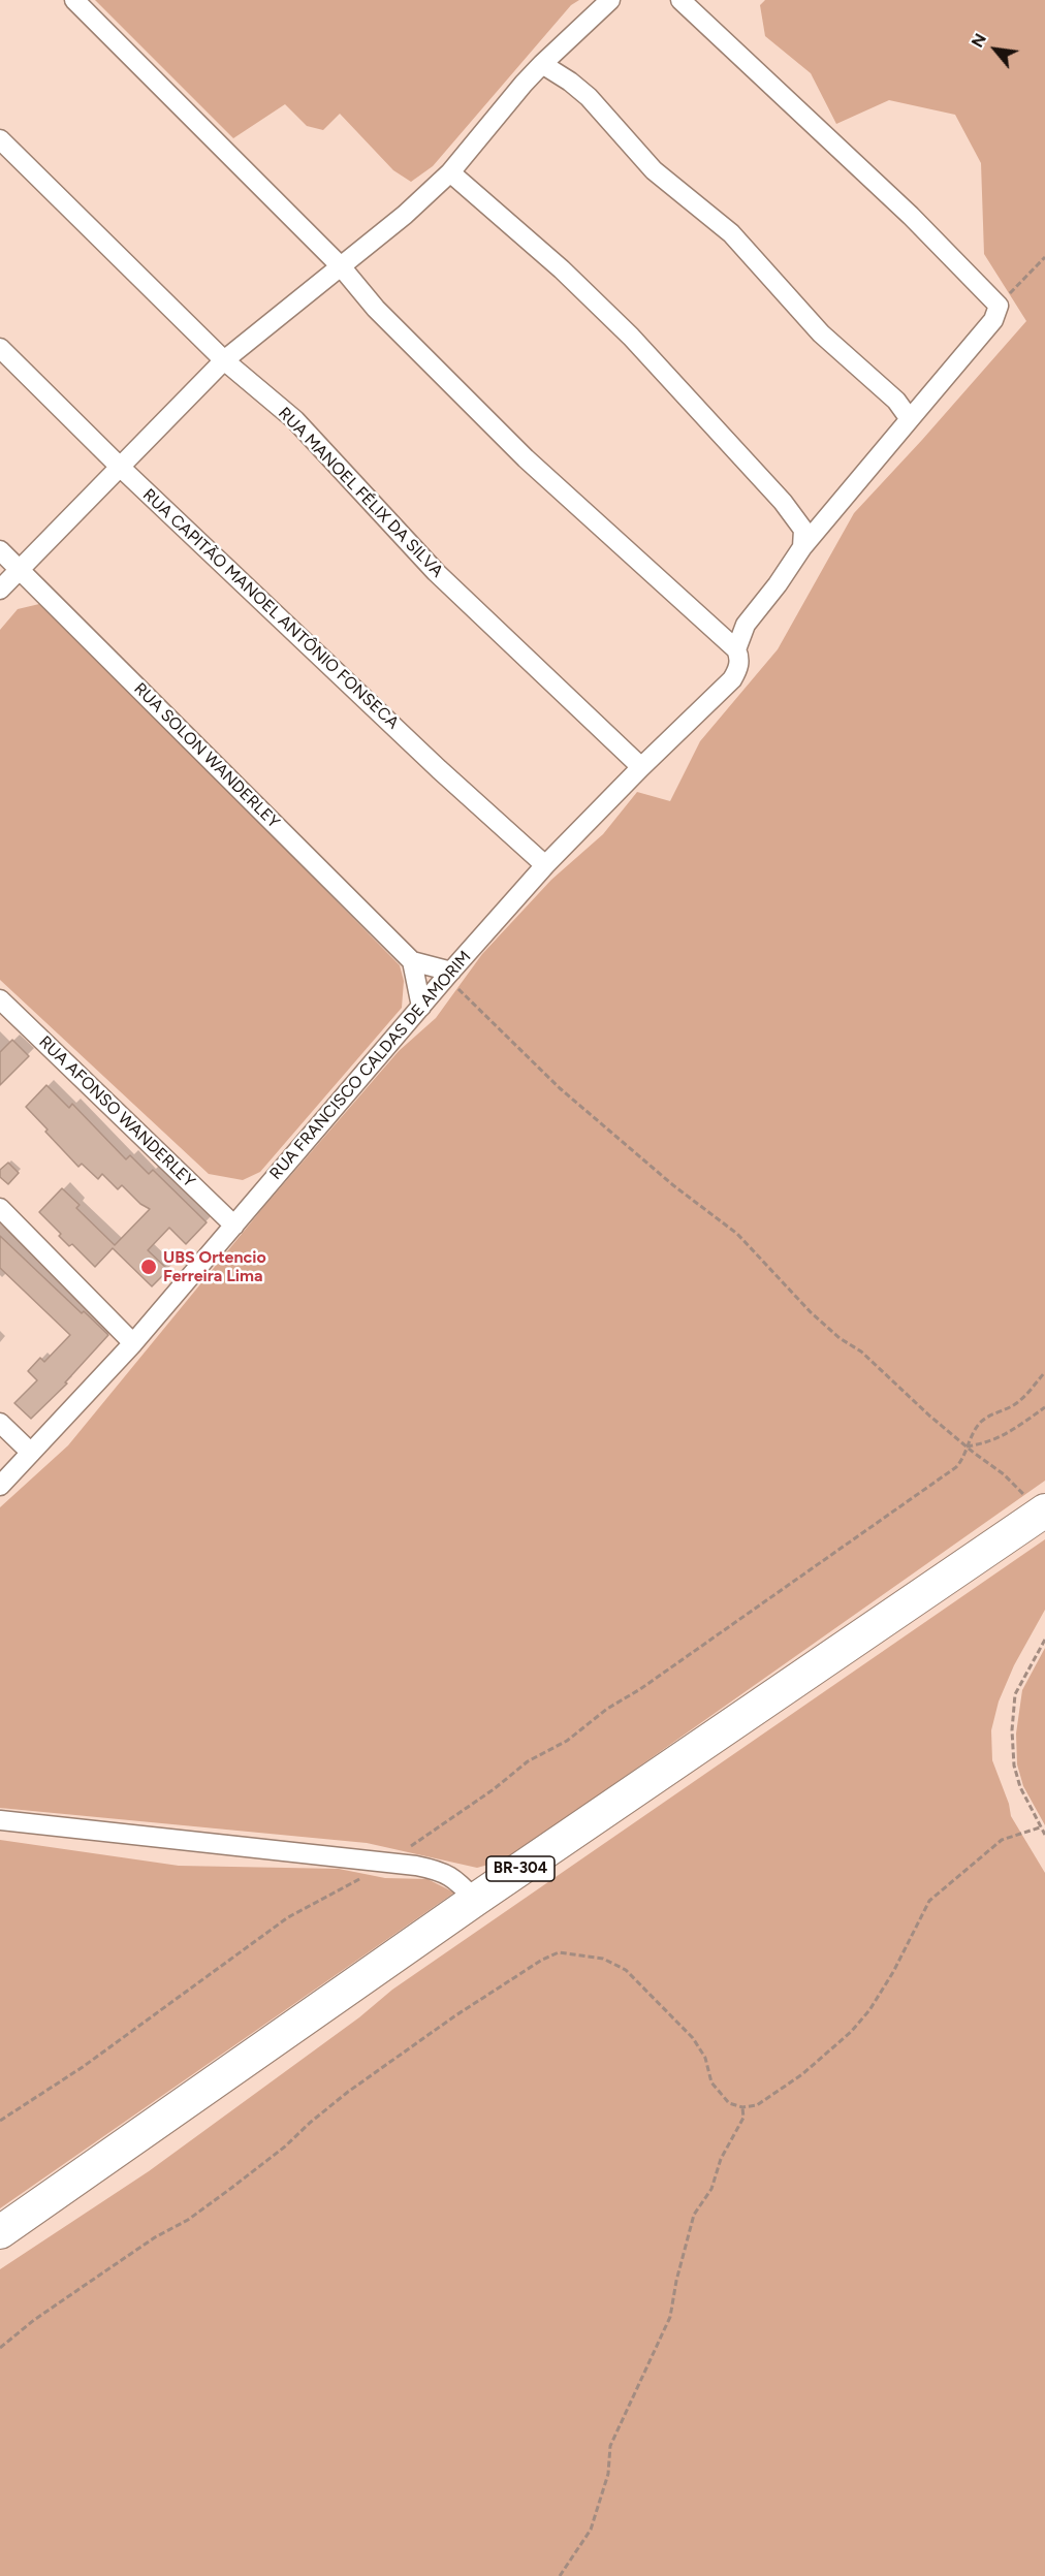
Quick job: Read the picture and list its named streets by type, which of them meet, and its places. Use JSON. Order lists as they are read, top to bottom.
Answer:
{
  "streets": {
    "highway": ["BR-304"],
    "street": [
      "RUA MANOEL FÉLIX DA SILVA",
      "RUA CAPITÃO MANOEL ANTÔNIO FONSECA",
      "RUA SOLON WANDERLEY",
      "RUA FRANCISCO CALDAS DE AMORIM",
      "RUA AFONSO WANDERLEY"
    ]
  },
  "crossings": [
    ["RUA MANOEL FÉLIX DA SILVA", "RUA FRANCISCO CALDAS DE AMORIM"],
    ["RUA CAPITÃO MANOEL ANTÔNIO FONSECA", "RUA FRANCISCO CALDAS DE AMORIM"],
    ["RUA FRANCISCO CALDAS DE AMORIM", "RUA AFONSO WANDERLEY"]
  ],
  "places": ["UBS Ortencio Ferreira Lima"],
  "north": "top left"
}
